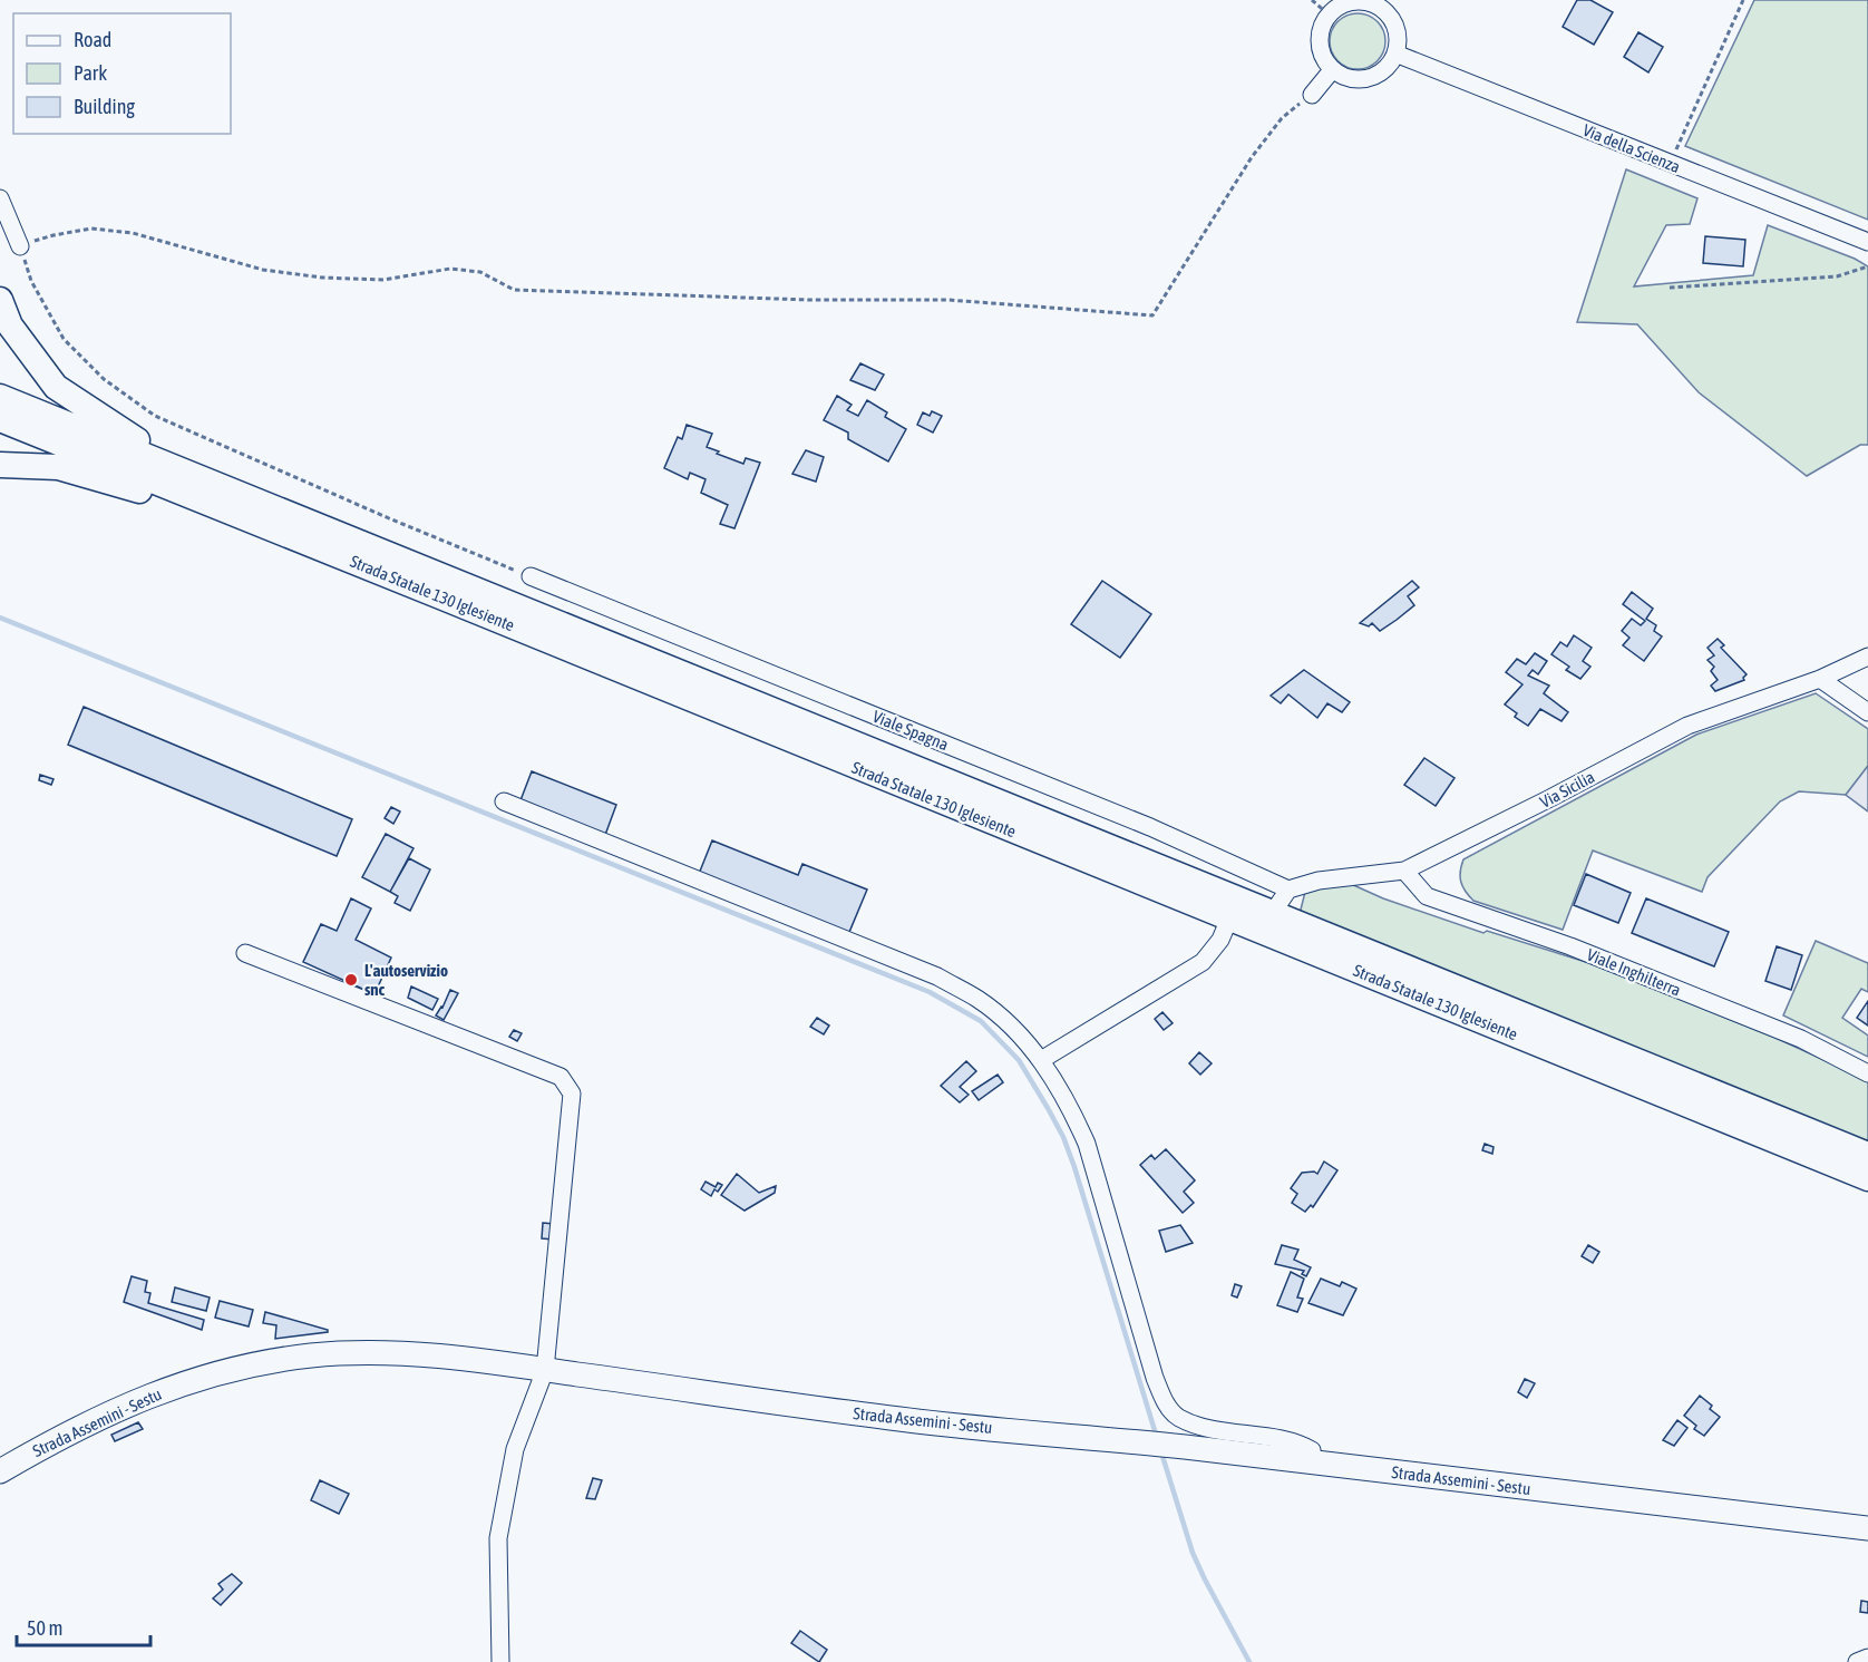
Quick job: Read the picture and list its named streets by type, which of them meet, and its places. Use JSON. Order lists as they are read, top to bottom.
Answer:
{
  "streets": {
    "main road": ["Strada Statale 130 Iglesiente"],
    "street": [
      "Via della Scienza",
      "Viale Spagna",
      "Via Sicilia",
      "Viale Inghilterra",
      "Strada Assemini - Sestu"
    ]
  },
  "crossings": [
    ["Viale Spagna", "Via Sicilia"],
    ["Via Sicilia", "Viale Inghilterra"]
  ],
  "places": ["L'autoservizio snc"],
  "legend": ["Road", "Park", "Building"],
  "scale_bar": "50 m"
}
